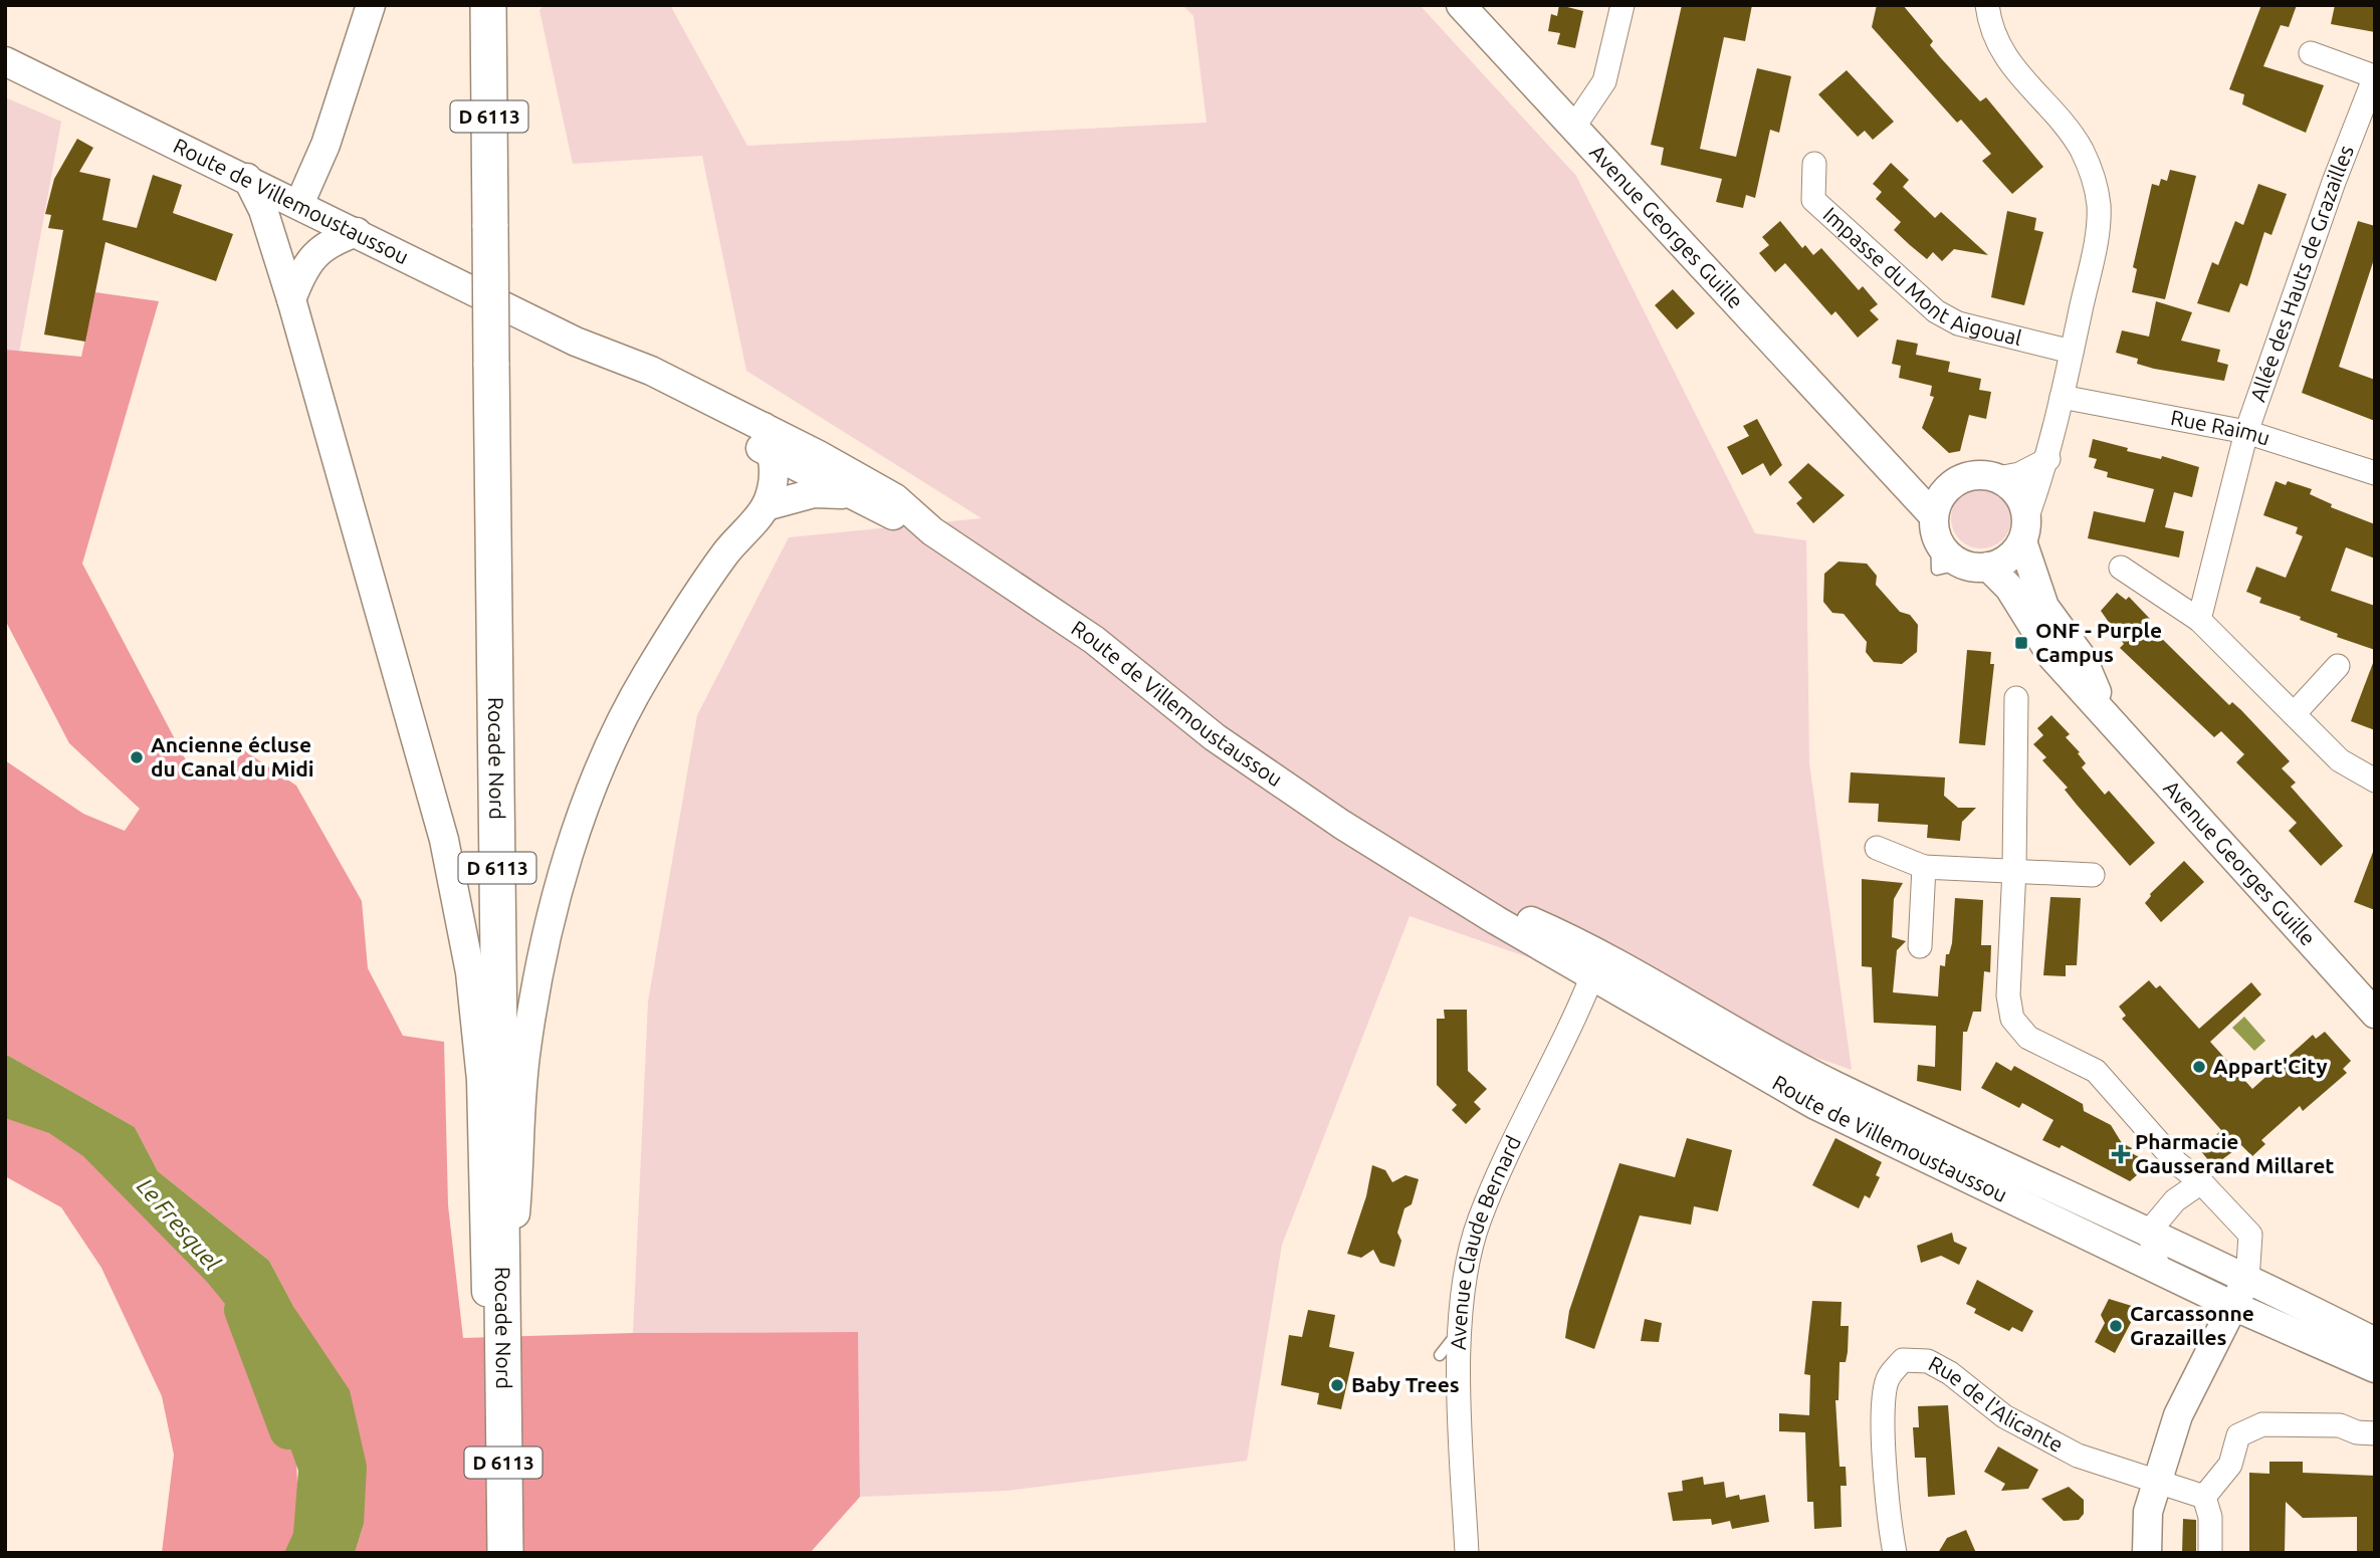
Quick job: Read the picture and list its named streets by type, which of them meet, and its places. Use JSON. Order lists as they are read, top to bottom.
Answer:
{
  "streets": {
    "main road": ["D 6113", "Rocade Nord"],
    "street": [
      "Route de Villemoustaussou",
      "Avenue Georges Guille",
      "Impasse du Mont Aigoual",
      "Allée des Hauts de Grazailles",
      "Rue Raimu",
      "Avenue Claude Bernard",
      "Rue de l'Alicante"
    ]
  },
  "crossings": [
    ["Route de Villemoustaussou", "Avenue Claude Bernard"],
    ["Allée des Hauts de Grazailles", "Rue Raimu"]
  ],
  "water": ["Le Fresquel"],
  "places": {
    "transit": ["ONF - Purple Campus"],
    "other": [
      "Ancienne écluse du Canal du Midi",
      "Appart'City",
      "Carcassonne Grazailles",
      "Baby Trees"
    ],
    "health": ["Pharmacie Gausserand Millaret"]
  }
}
